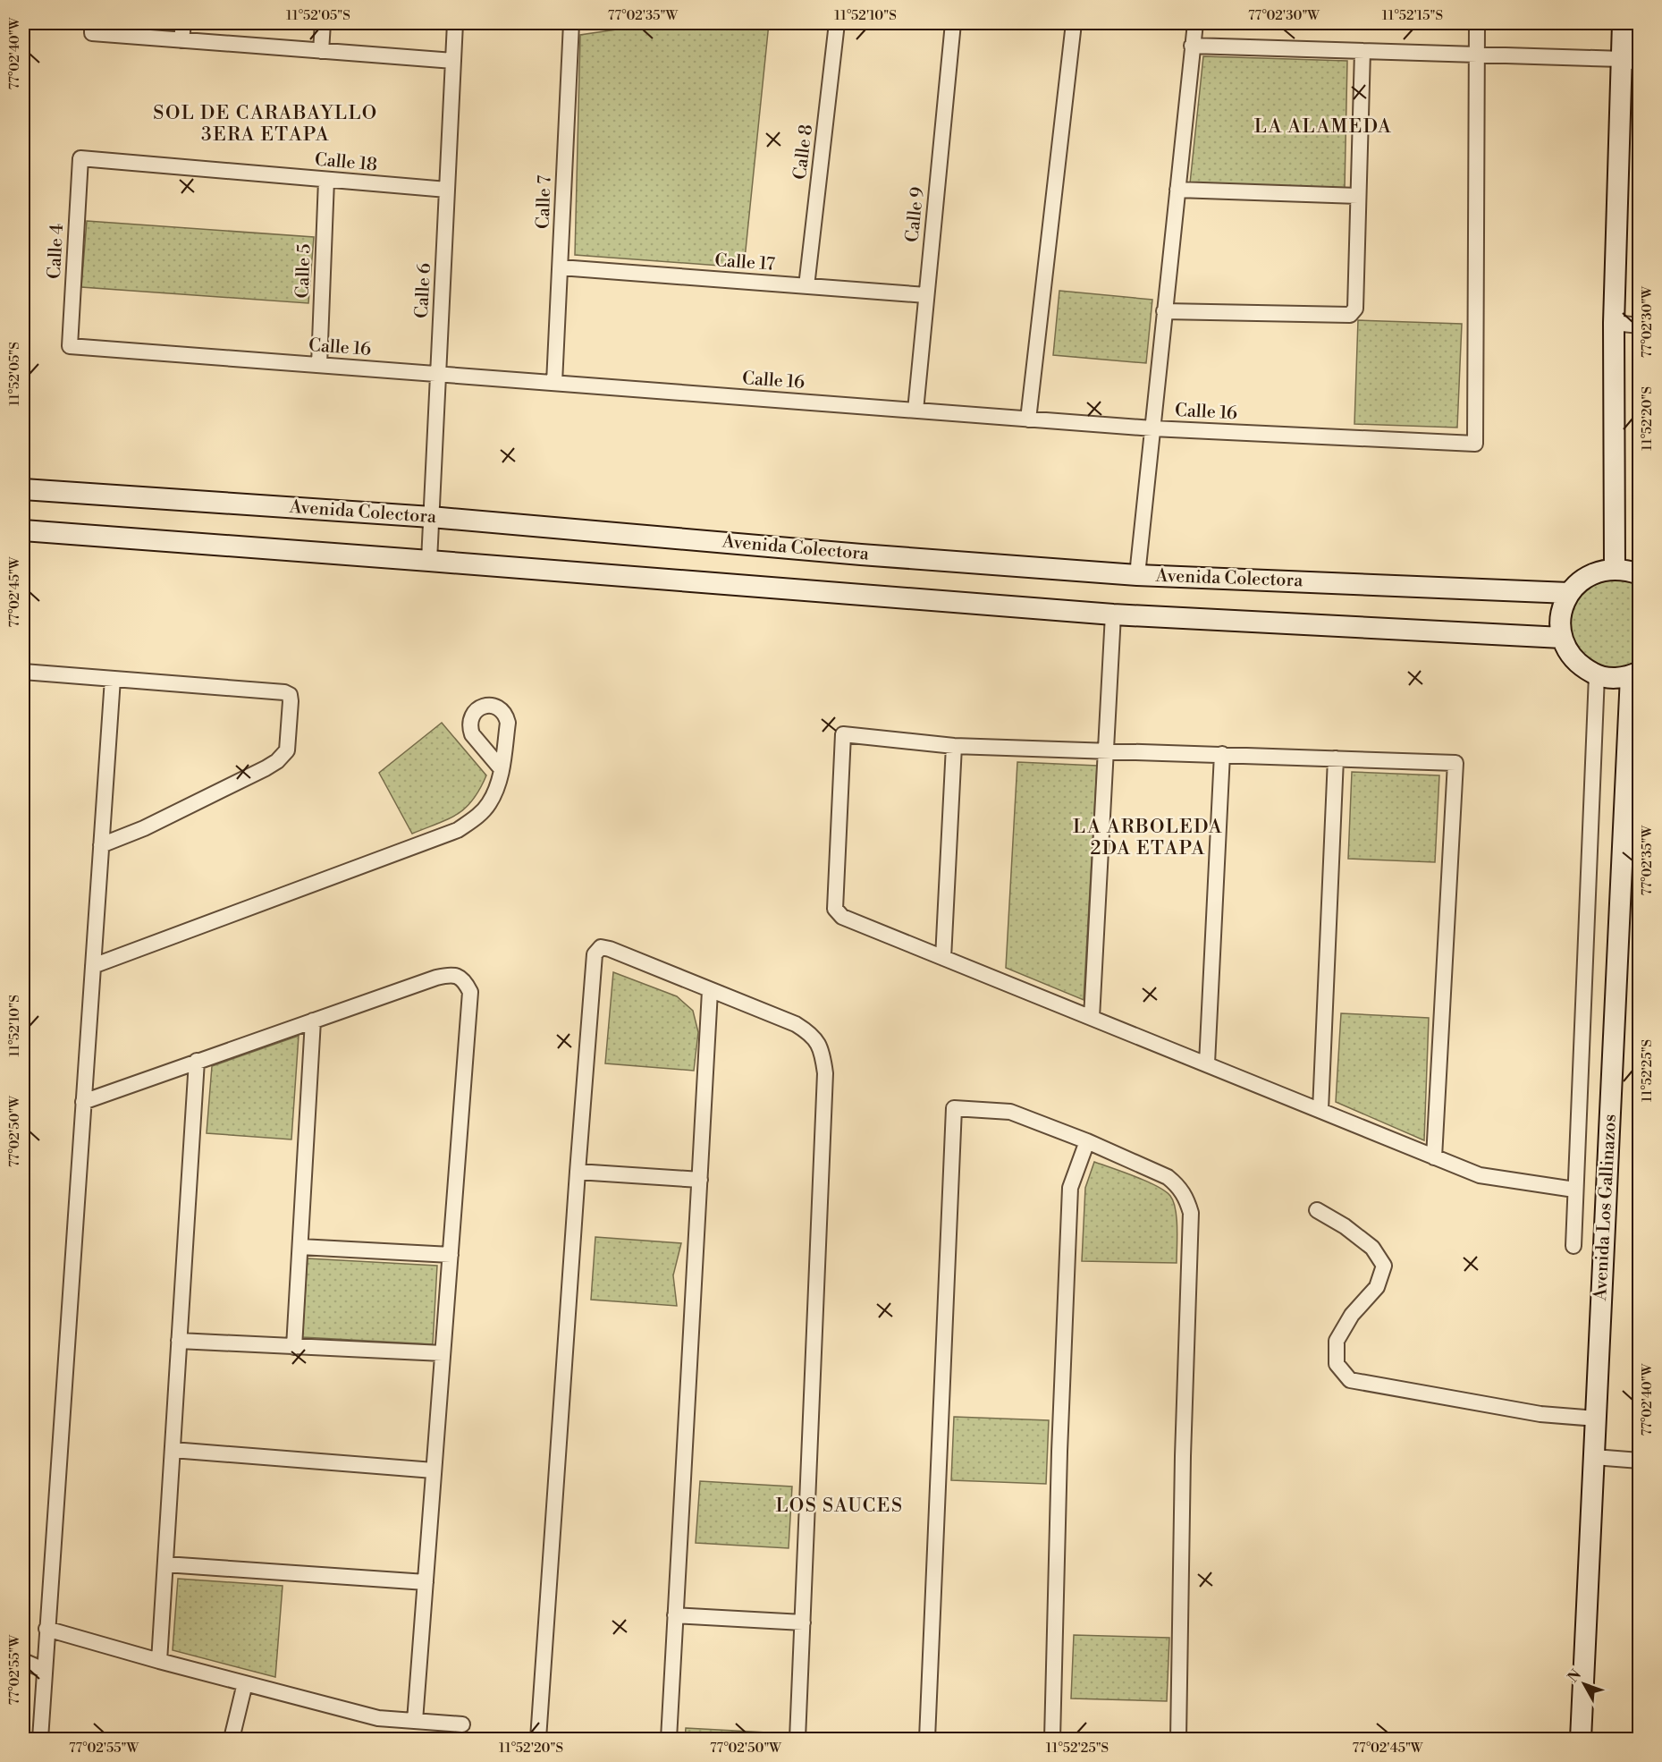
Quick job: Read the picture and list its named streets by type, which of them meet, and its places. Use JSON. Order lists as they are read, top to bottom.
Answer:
{
  "streets": {
    "street": [
      "Calle 8",
      "Calle 18",
      "Calle 7",
      "Calle 9",
      "Calle 4",
      "Calle 17",
      "Calle 5",
      "Calle 6",
      "Calle 16",
      "Avenida Colectora",
      "Avenida Los Gallinazos"
    ]
  },
  "crossings": [
    ["Calle 8", "Calle 17"],
    ["Calle 18", "Calle 4"],
    ["Calle 18", "Calle 5"],
    ["Calle 18", "Calle 6"],
    ["Calle 7", "Calle 17"],
    ["Calle 7", "Calle 16"],
    ["Calle 9", "Calle 17"],
    ["Calle 9", "Calle 16"],
    ["Calle 4", "Calle 16"],
    ["Calle 5", "Calle 16"],
    ["Calle 6", "Calle 16"],
    ["Calle 6", "Avenida Colectora"]
  ],
  "districts": [
    "SOL DE CARABAYLLO 3ERA ETAPA",
    "LA ALAMEDA",
    "LA ARBOLEDA 2DA ETAPA",
    "LOS SAUCES"
  ],
  "north": "top left",
  "coordinates": [
    "11°52'05\"S",
    "77°02'35\"W",
    "11°52'10\"S",
    "77°02'30\"W",
    "11°52'15\"S",
    "77°02'40\"W",
    "11°52'20\"S",
    "77°02'45\"W",
    "11°52'25\"S",
    "77°02'50\"W",
    "77°02'55\"W"
  ]
}
